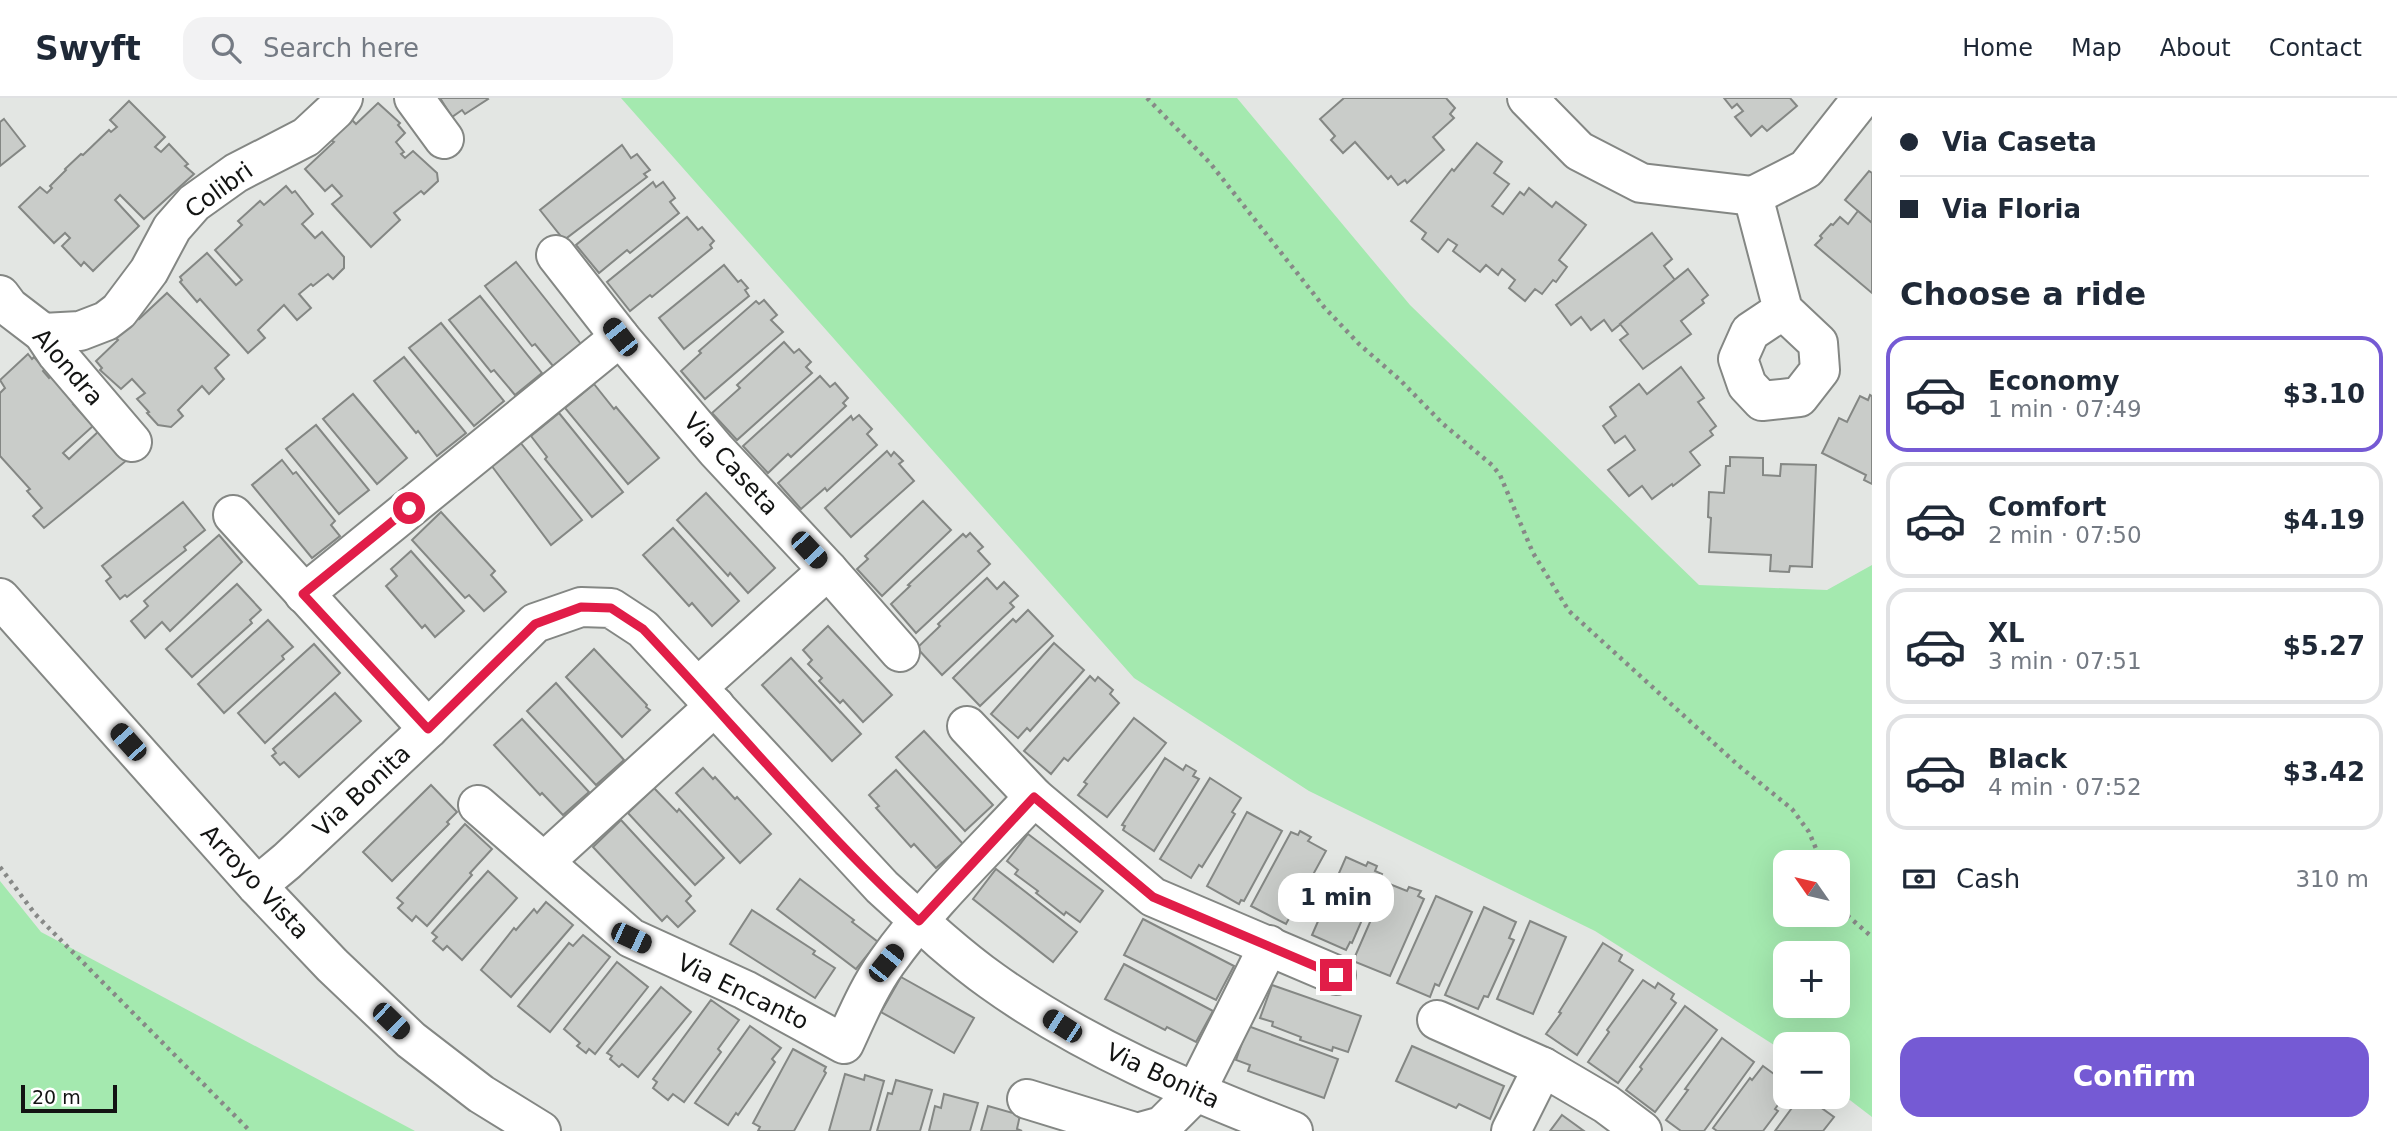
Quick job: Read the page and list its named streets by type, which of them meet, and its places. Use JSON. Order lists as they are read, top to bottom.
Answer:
{
  "streets": {
    "street": [
      "Colibri",
      "Alondra",
      "Via Caseta",
      "Via Bonita",
      "Arroyo Vista",
      "Via Encanto"
    ]
  },
  "crossings": [
    ["Colibri", "Alondra"],
    ["Via Bonita", "Arroyo Vista"],
    ["Via Bonita", "Via Encanto"]
  ],
  "scale_bar": "20 m",
  "north": "top left",
  "page": {
    "header": "Swyft",
    "search": "Search here",
    "nav": [
      "Home",
      "Map",
      "About",
      "Contact"
    ],
    "banner": ["Via Caseta", "Via Floria"],
    "heading": "Choose a ride",
    "list": [
      {
        "name": "Economy",
        "note": "1 min · 07:49",
        "value": "$3.10"
      },
      {
        "name": "Comfort",
        "note": "2 min · 07:50",
        "value": "$4.19"
      },
      {
        "name": "XL",
        "note": "3 min · 07:51",
        "value": "$5.27"
      },
      {
        "name": "Black",
        "note": "4 min · 07:52",
        "value": "$3.42"
      }
    ],
    "pay": ["Cash", "310 m"],
    "map_buttons": ["+", "−"],
    "bubble": "1 min",
    "buttons": "Confirm",
    "scale": "20 m"
  }
}
